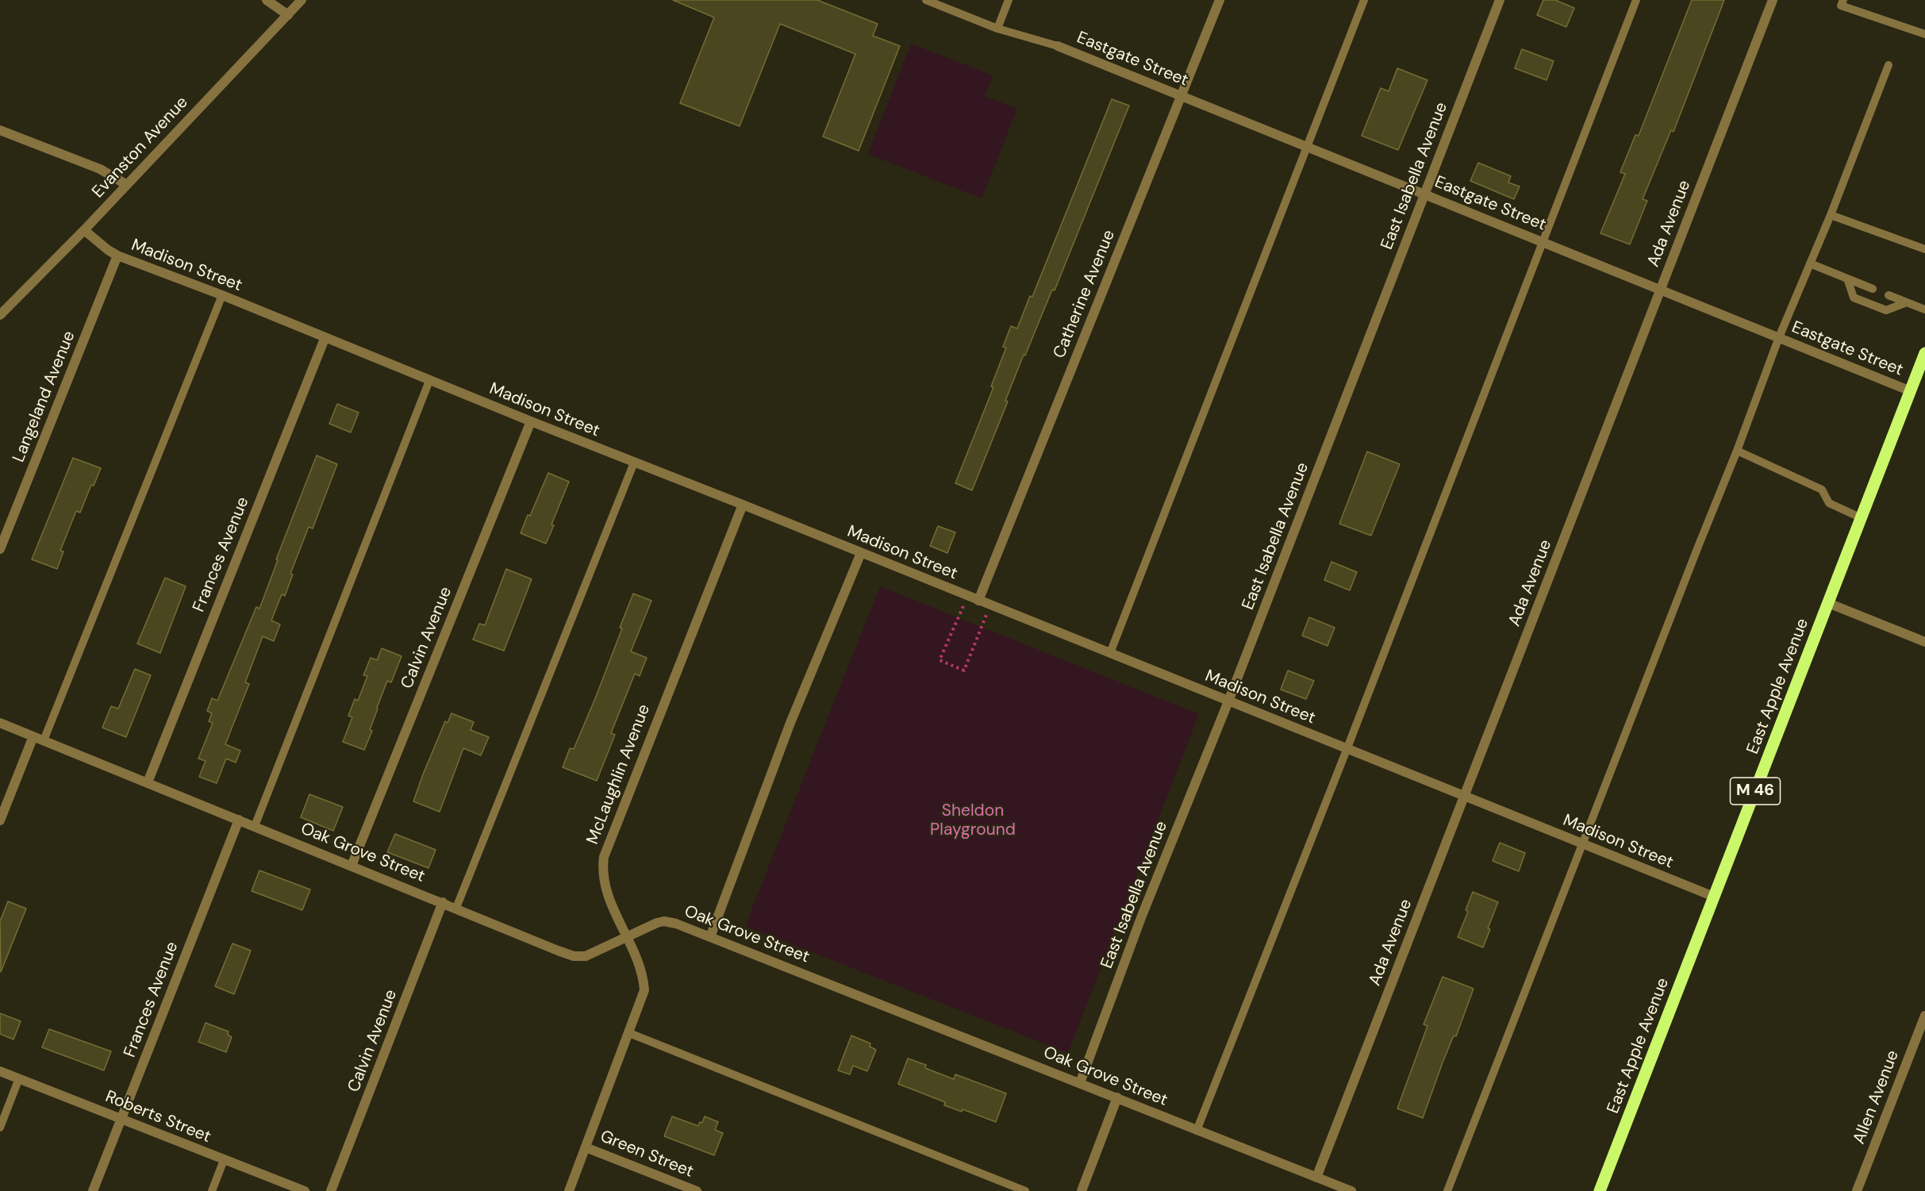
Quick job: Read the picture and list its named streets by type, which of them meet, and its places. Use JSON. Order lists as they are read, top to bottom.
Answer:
{
  "streets": {
    "main road": ["East Apple Avenue", "M 46"],
    "street": [
      "Eastgate Street",
      "Evanston Avenue",
      "East Isabella Avenue",
      "Ada Avenue",
      "Madison Street",
      "Catherine Avenue",
      "Langeland Avenue",
      "Frances Avenue",
      "Calvin Avenue",
      "McLaughlin Avenue",
      "Oak Grove Street",
      "Allen Avenue",
      "Roberts Street",
      "Green Street"
    ]
  },
  "crossings": [
    ["Eastgate Street", "East Isabella Avenue"],
    ["Eastgate Street", "Ada Avenue"],
    ["Eastgate Street", "Catherine Avenue"],
    ["Eastgate Street", "East Apple Avenue"],
    ["Evanston Avenue", "Madison Street"],
    ["East Isabella Avenue", "Madison Street"],
    ["East Isabella Avenue", "Oak Grove Street"],
    ["Ada Avenue", "Madison Street"],
    ["Ada Avenue", "Oak Grove Street"],
    ["Madison Street", "Catherine Avenue"],
    ["Madison Street", "Langeland Avenue"],
    ["Madison Street", "Frances Avenue"],
    ["Madison Street", "Calvin Avenue"],
    ["Madison Street", "East Apple Avenue"],
    ["Madison Street", "McLaughlin Avenue"],
    ["Frances Avenue", "Oak Grove Street"],
    ["Frances Avenue", "Roberts Street"],
    ["Calvin Avenue", "Oak Grove Street"],
    ["McLaughlin Avenue", "Oak Grove Street"],
    ["McLaughlin Avenue", "Green Street"]
  ],
  "parks": ["Sheldon Playground"]
}
